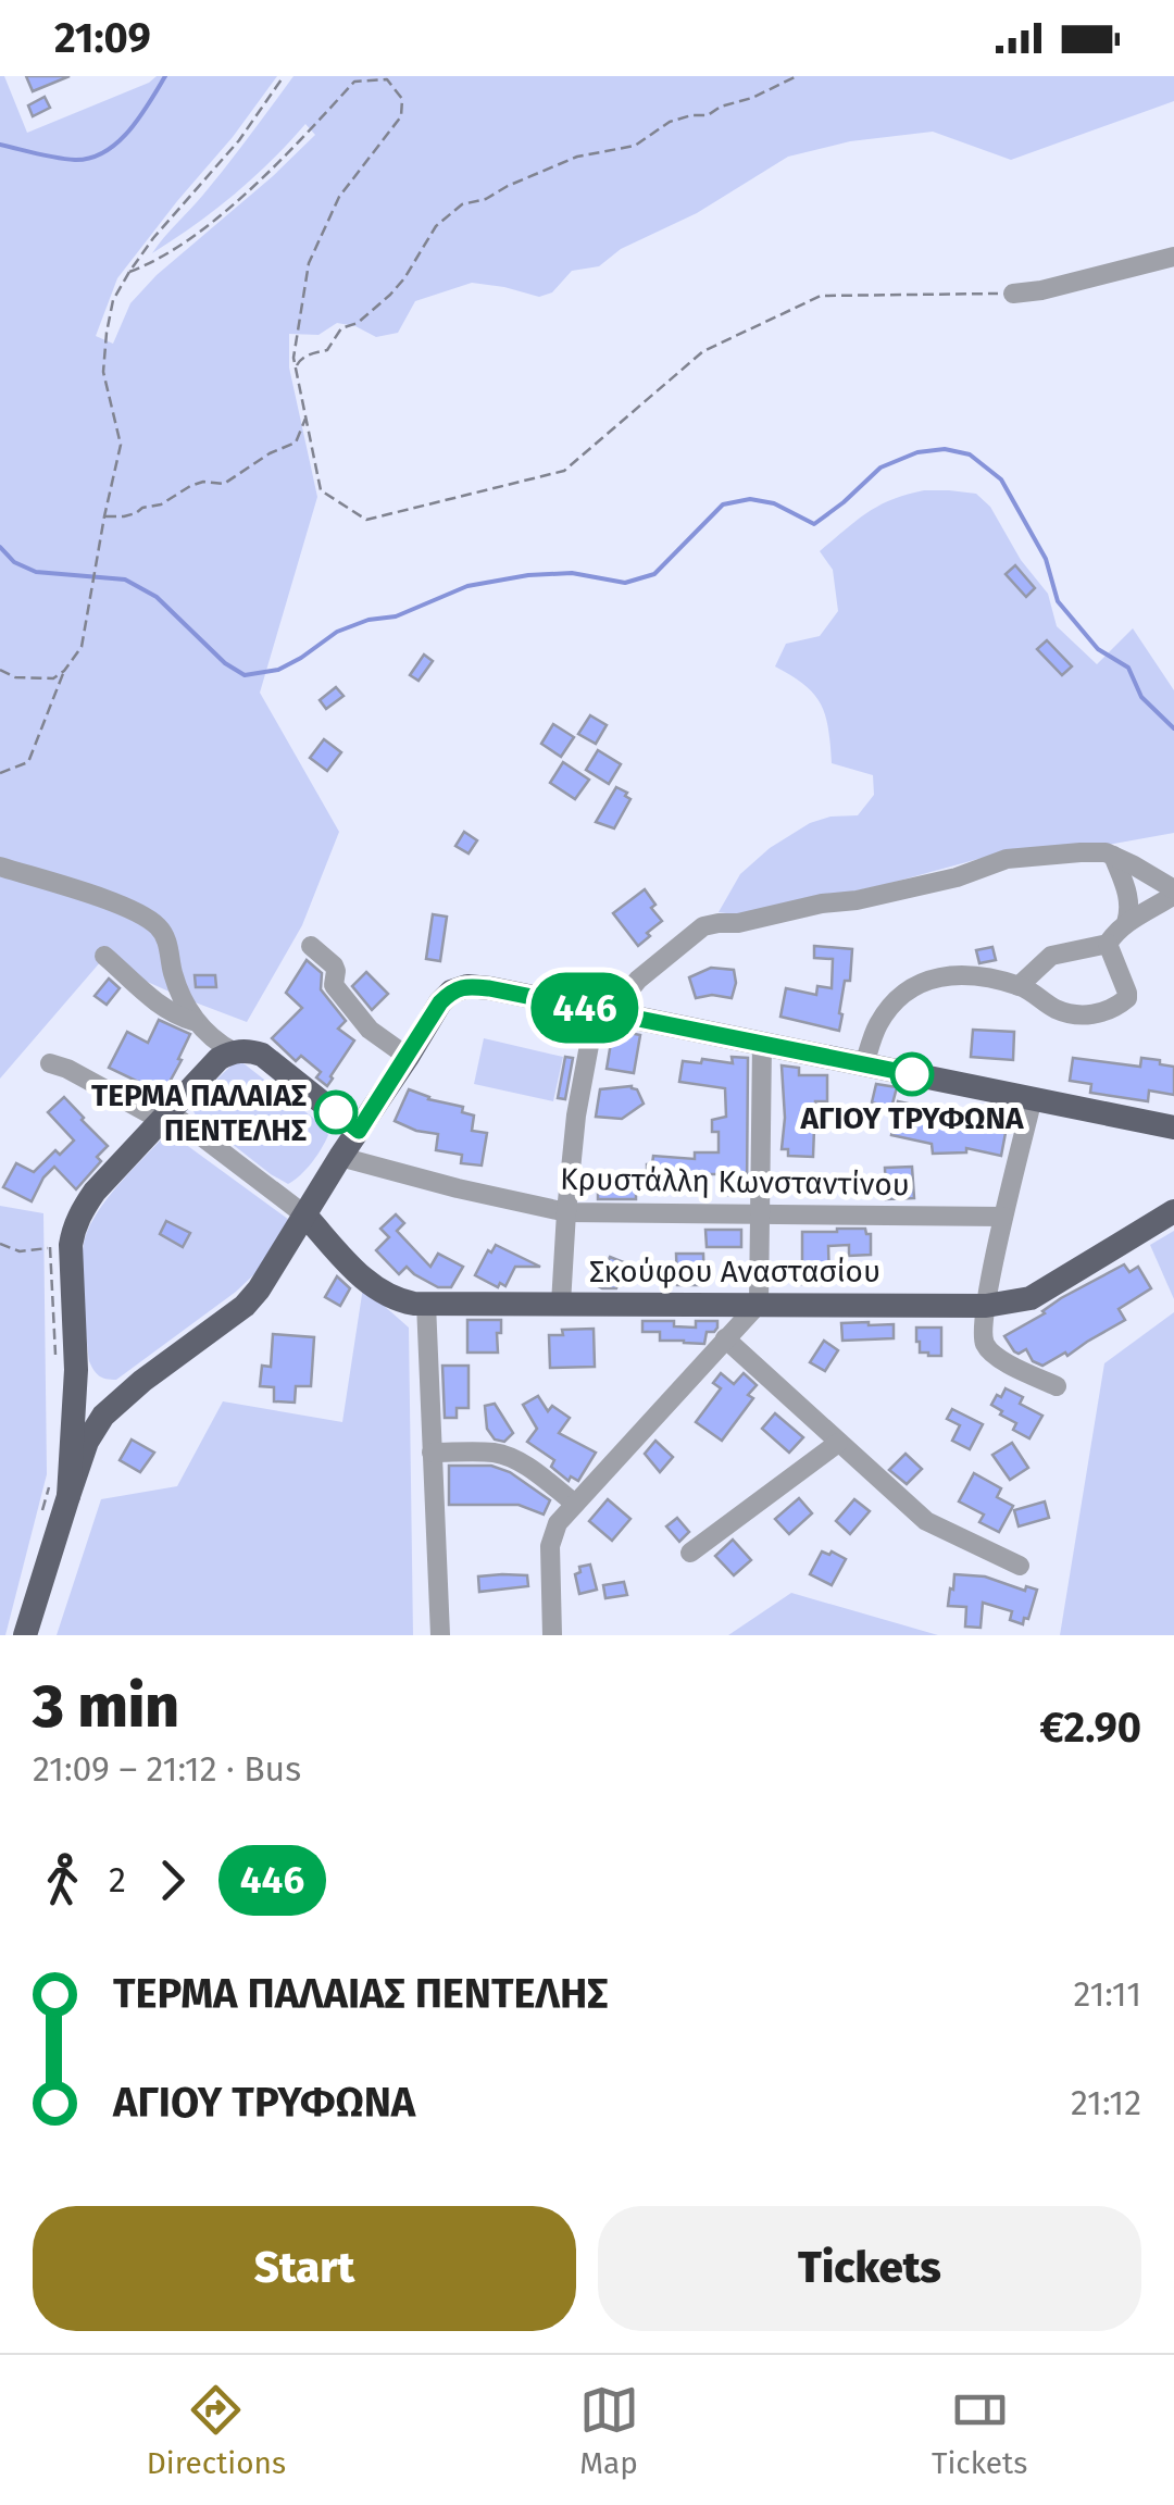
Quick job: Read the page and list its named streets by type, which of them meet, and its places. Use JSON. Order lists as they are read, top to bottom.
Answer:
{
  "streets": {
    "main road": ["Σκούφου Αναστασίου"],
    "street": ["Κρυστάλλη Κωνσταντίνου"]
  },
  "places": ["ΑΓΙΟΥ ΤΡΥΦΩΝΑ", "ΤΕΡΜΑ ΠΑΛΑΙΑΣ ΠΕΝΤΕΛΗΣ"],
  "lines": ["bus line 446"],
  "page": {
    "status": "21:09",
    "on_map": "446",
    "heading": ["3 min", "21:09 – 21:12 · Bus", "€2.90"],
    "legs": ["2", "446"],
    "list": [
      {
        "name": "ΤΕΡΜΑ ΠΑΛΑΙΑΣ ΠΕΝΤΕΛΗΣ",
        "value": "21:11"
      },
      {
        "name": "ΑΓΙΟΥ ΤΡΥΦΩΝΑ",
        "value": "21:12"
      }
    ],
    "buttons": ["Start", "Tickets"],
    "tabs": ["Directions", "Map", "Tickets"]
  }
}
